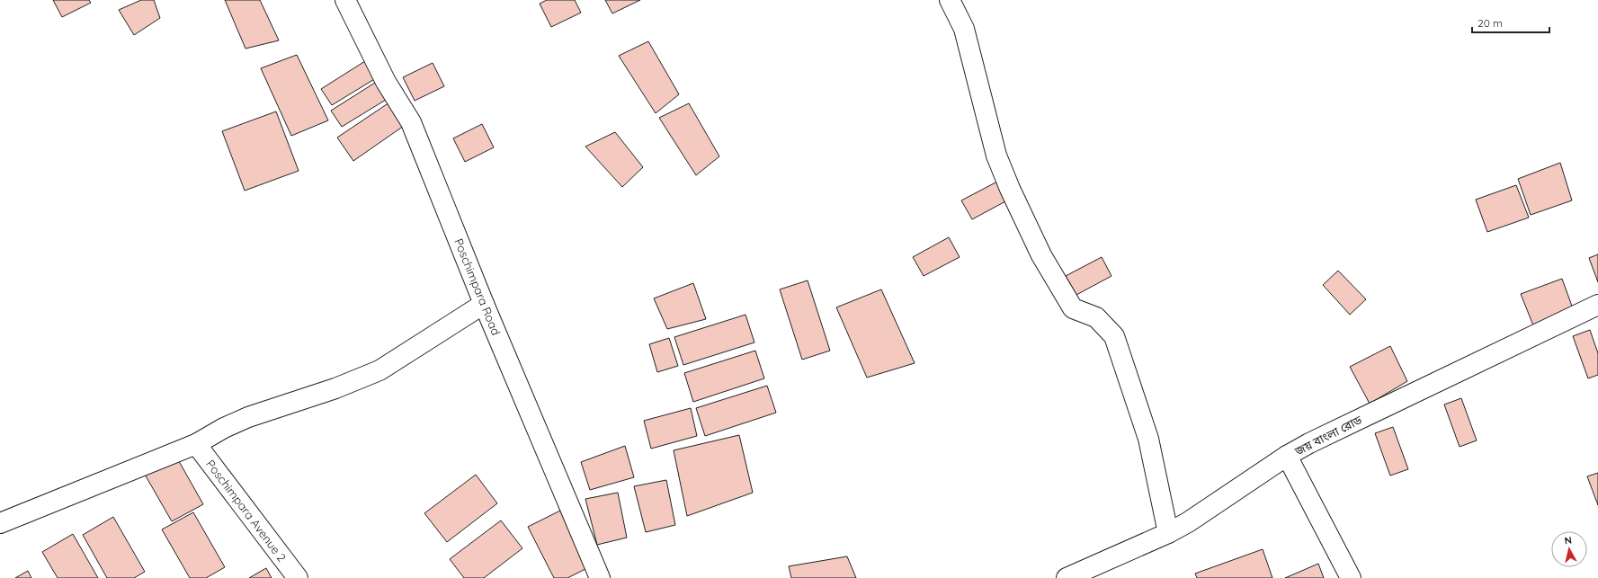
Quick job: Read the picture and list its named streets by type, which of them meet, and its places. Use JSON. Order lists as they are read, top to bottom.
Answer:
{
  "streets": {
    "street": ["Poschimpara Road", "জয় বাংলা রোড", "Poschimpara Avenue 2"]
  },
  "scale_bar": "20 m",
  "north": "top"
}
